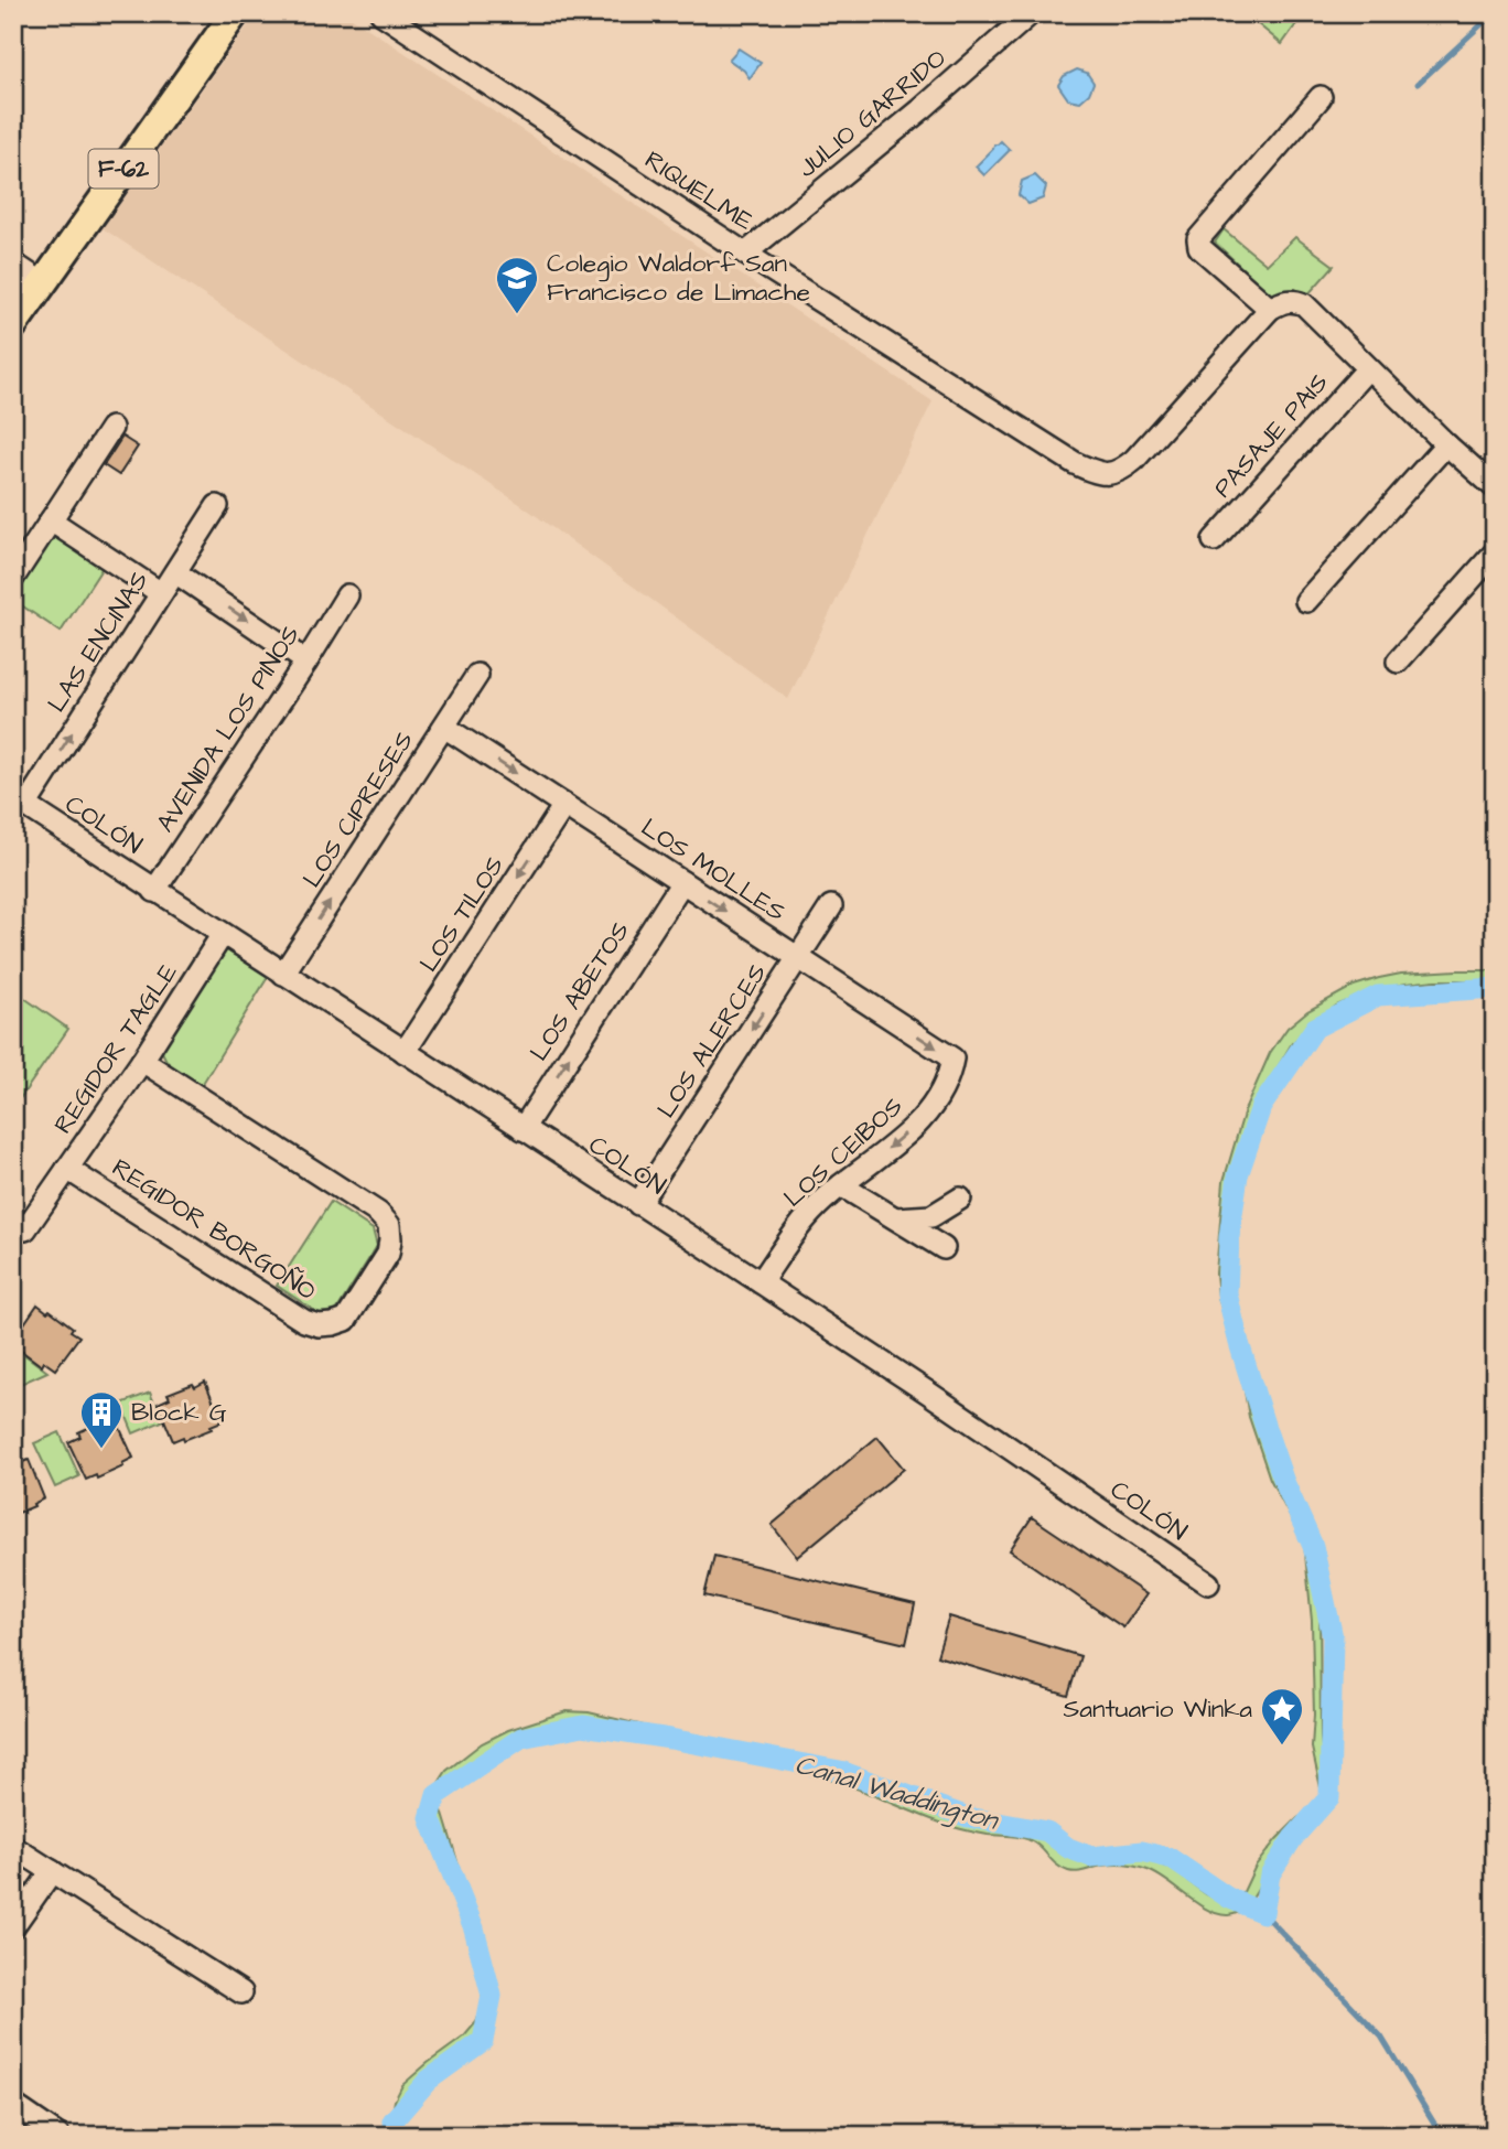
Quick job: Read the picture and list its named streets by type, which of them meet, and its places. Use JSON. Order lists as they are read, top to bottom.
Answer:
{
  "streets": {
    "main road": ["F-62"],
    "street": [
      "JULIO GARRIDO",
      "RIQUELME",
      "PASAJE PAIS",
      "LAS ENCINAS",
      "AVENIDA LOS PINOS",
      "LOS CIPRESES",
      "COLÓN",
      "LOS MOLLES",
      "LOS TILOS",
      "LOS ABETOS",
      "LOS ALERCES",
      "REGIDOR TAGLE",
      "LOS CEIBOS",
      "REGIDOR BORGOÑO"
    ]
  },
  "crossings": [
    ["JULIO GARRIDO", "RIQUELME"],
    ["LAS ENCINAS", "COLÓN"],
    ["AVENIDA LOS PINOS", "COLÓN"],
    ["LOS CIPRESES", "COLÓN"],
    ["LOS CIPRESES", "LOS MOLLES"],
    ["COLÓN", "LOS TILOS"],
    ["COLÓN", "LOS ABETOS"],
    ["COLÓN", "LOS ALERCES"],
    ["COLÓN", "REGIDOR TAGLE"],
    ["COLÓN", "LOS CEIBOS"],
    ["LOS MOLLES", "LOS TILOS"],
    ["LOS MOLLES", "LOS ABETOS"],
    ["LOS MOLLES", "LOS ALERCES"],
    ["LOS MOLLES", "LOS CEIBOS"],
    ["REGIDOR TAGLE", "REGIDOR BORGOÑO"]
  ],
  "one_way": [
    "LAS ENCINAS",
    "LOS CIPRESES",
    "LOS MOLLES",
    "LOS TILOS",
    "LOS ABETOS",
    "LOS ALERCES",
    "LOS CEIBOS"
  ],
  "water": ["Canal Waddington"],
  "places": {
    "school or university": ["Colegio Waldorf San Francisco de Limache"],
    "building": ["Block G"],
    "place": ["Santuario Winka"]
  }
}
